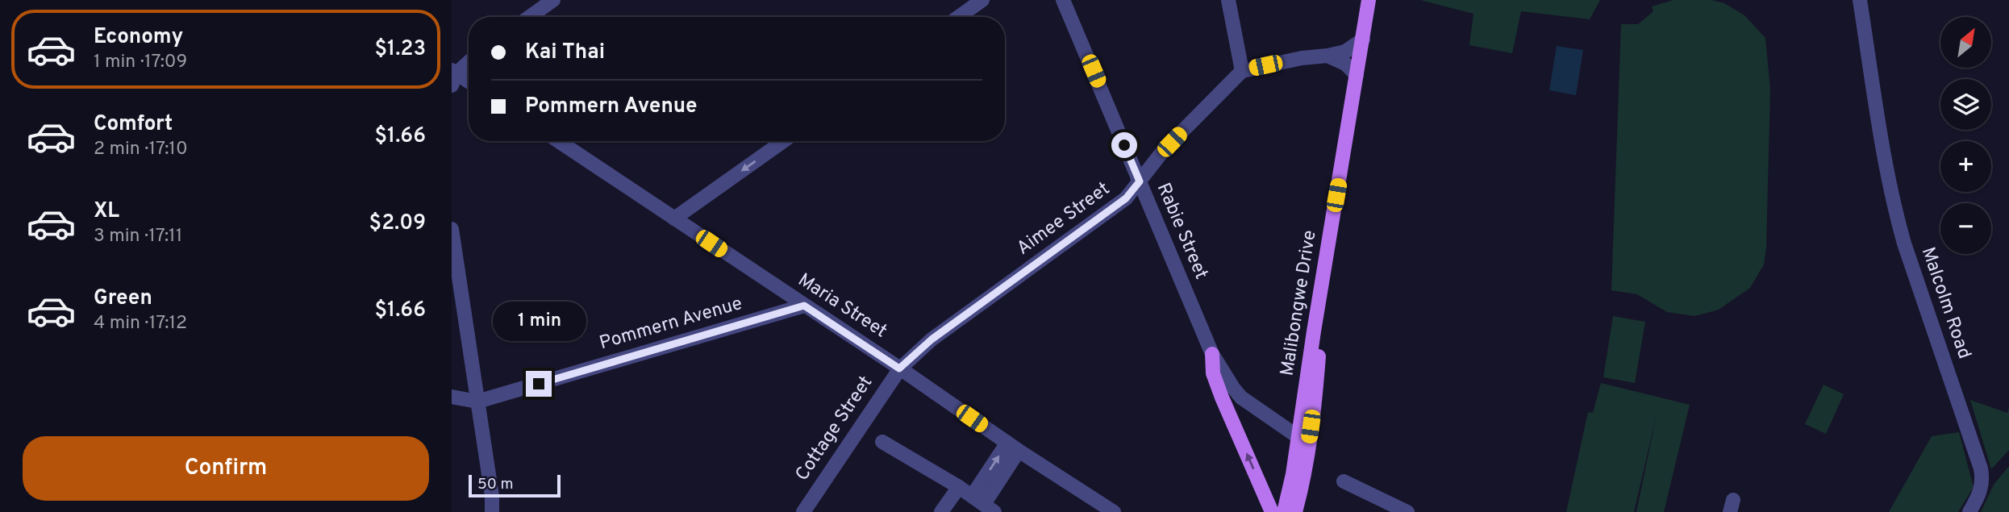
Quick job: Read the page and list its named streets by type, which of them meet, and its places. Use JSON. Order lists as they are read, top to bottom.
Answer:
{
  "streets": {
    "main road": ["Malibongwe Drive"],
    "street": [
      "Aimee Street",
      "Rabie Street",
      "Malcolm Road",
      "Maria Street",
      "Pommern Avenue",
      "Cottage Street"
    ]
  },
  "crossings": [
    ["Aimee Street", "Rabie Street"],
    ["Aimee Street", "Maria Street"],
    ["Aimee Street", "Cottage Street"],
    ["Rabie Street", "Malibongwe Drive"],
    ["Maria Street", "Pommern Avenue"],
    ["Maria Street", "Cottage Street"]
  ],
  "scale_bar": "50 m",
  "north": "top right",
  "page": {
    "list": [
      {
        "name": "Economy",
        "note": "1 min · 17:09",
        "value": "$1.23"
      },
      {
        "name": "Comfort",
        "note": "2 min · 17:10",
        "value": "$1.66"
      },
      {
        "name": "XL",
        "note": "3 min · 17:11",
        "value": "$2.09"
      },
      {
        "name": "Green",
        "note": "4 min · 17:12",
        "value": "$1.66"
      }
    ],
    "map_buttons": ["+", "−"],
    "banner": ["Kai Thai", "Pommern Avenue"],
    "bubble": "1 min",
    "buttons": "Confirm",
    "scale": "50 m"
  }
}
